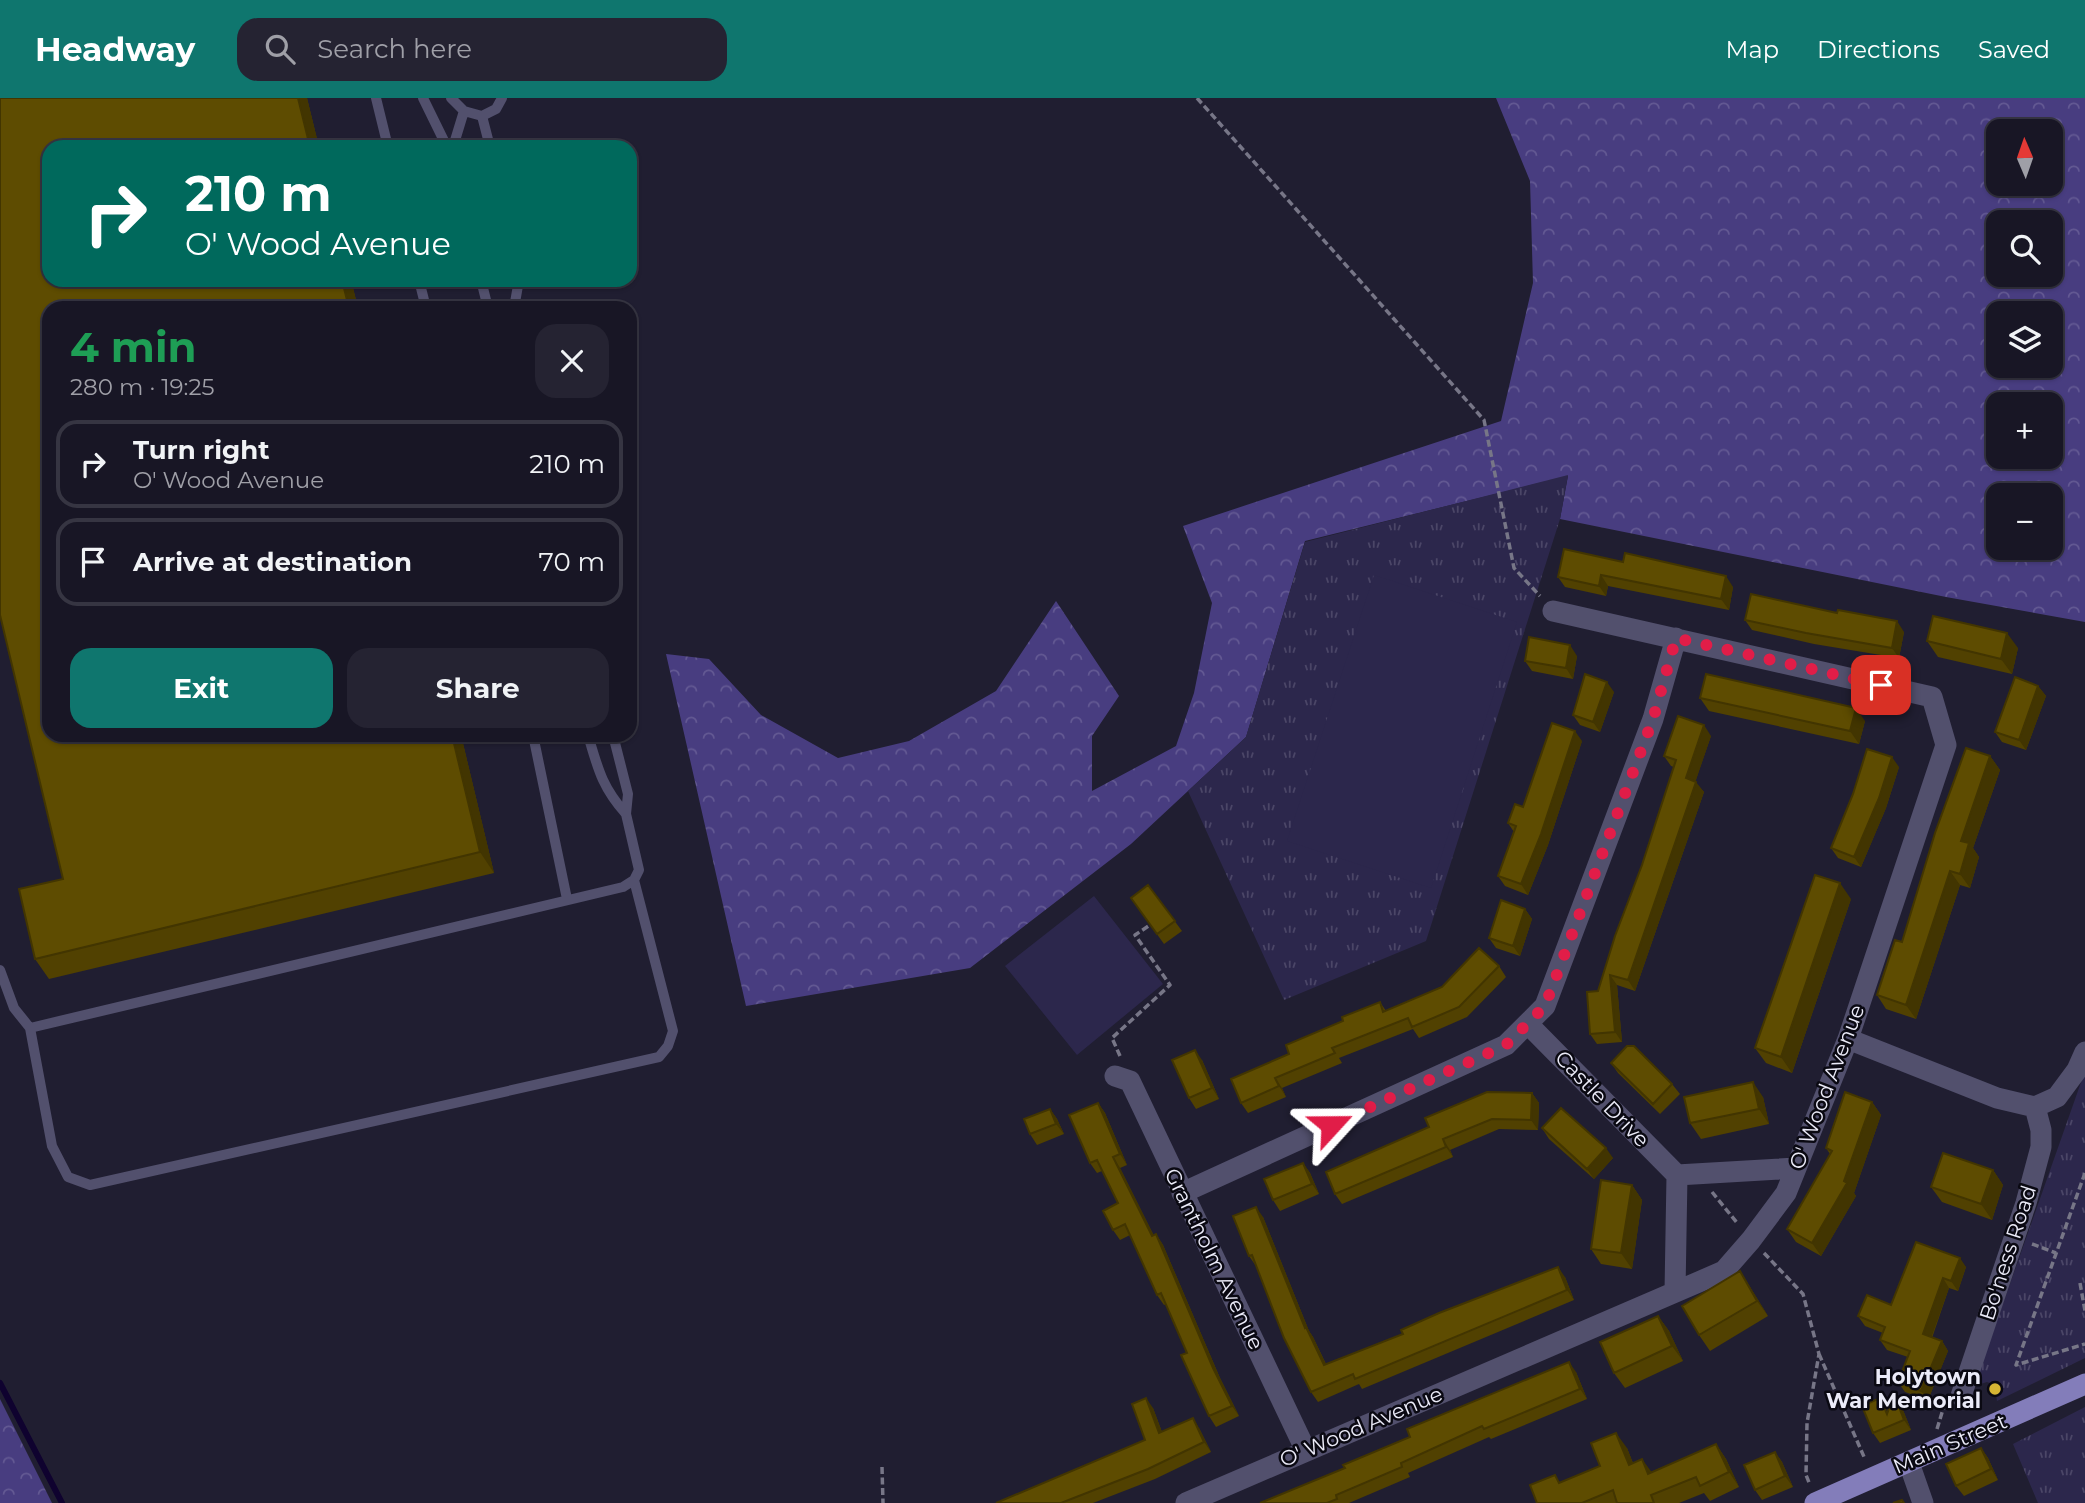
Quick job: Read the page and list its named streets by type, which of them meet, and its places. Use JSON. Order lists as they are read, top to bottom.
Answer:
{
  "streets": {
    "main road": ["Main Street"],
    "street": [
      "O' Wood Avenue",
      "Castle Drive",
      "Bo'ness Road",
      "Grantholm Avenue"
    ]
  },
  "crossings": [
    ["O' Wood Avenue", "Grantholm Avenue"]
  ],
  "places": ["Holytown War Memorial"],
  "north": "top",
  "page": {
    "header": "Headway",
    "search": "Search here",
    "nav": ["Map", "Directions", "Saved"],
    "map_buttons": ["+", "−"],
    "turn": ["210 m", "O' Wood Avenue"],
    "heading": ["4 min", "280 m · 19:25"],
    "list": [
      {
        "name": "Turn right",
        "note": "O' Wood Avenue",
        "value": "210 m"
      },
      {
        "name": "Arrive at destination",
        "value": "70 m"
      }
    ],
    "buttons": ["Exit", "Share"]
  }
}
